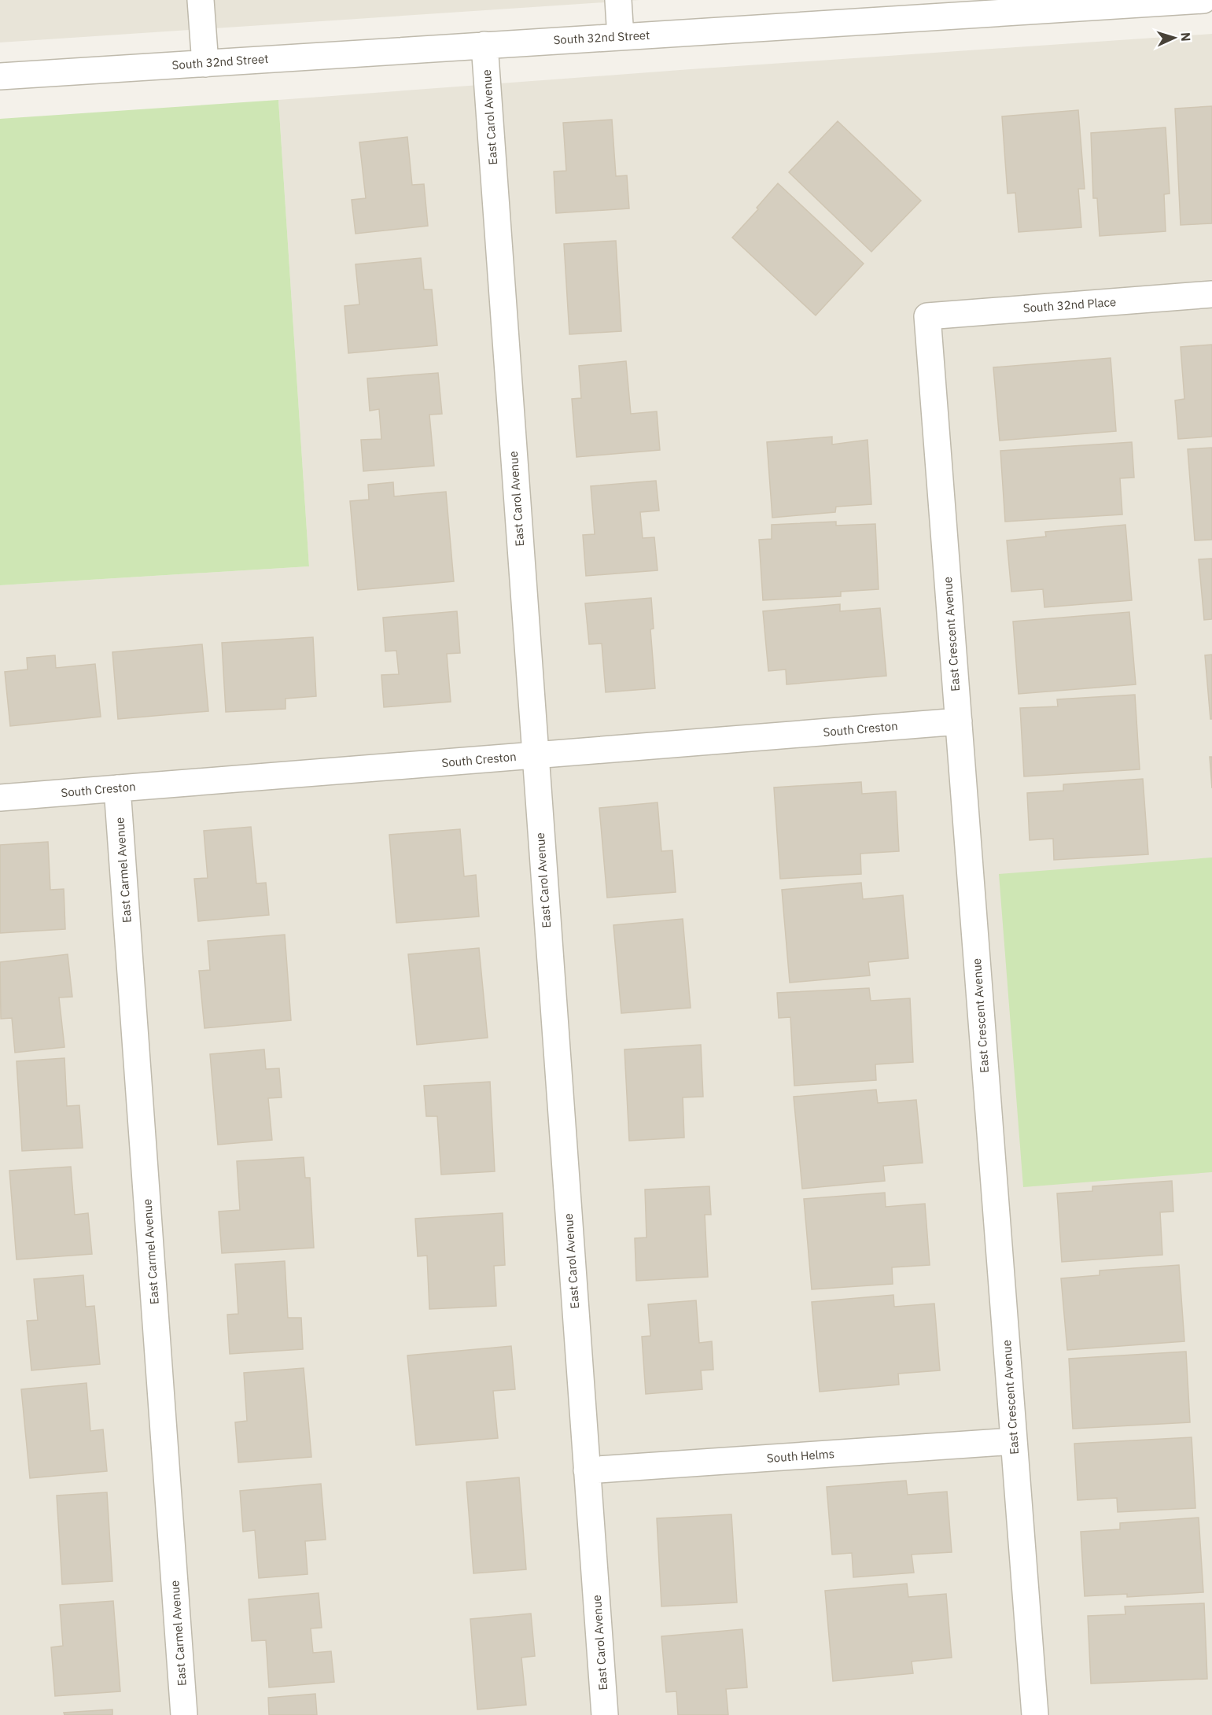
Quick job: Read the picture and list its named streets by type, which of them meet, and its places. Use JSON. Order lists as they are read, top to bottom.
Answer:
{
  "streets": {
    "street": [
      "South 32nd Street",
      "East Carol Avenue",
      "South 32nd Place",
      "East Crescent Avenue",
      "South Creston",
      "East Carmel Avenue",
      "South Helms"
    ]
  },
  "crossings": [
    ["South 32nd Street", "East Carol Avenue"],
    ["East Carol Avenue", "South Creston"],
    ["East Carol Avenue", "South Helms"],
    ["South 32nd Place", "East Crescent Avenue"],
    ["East Crescent Avenue", "South Creston"],
    ["East Crescent Avenue", "South Helms"],
    ["South Creston", "East Carmel Avenue"]
  ],
  "north": "right"
}
